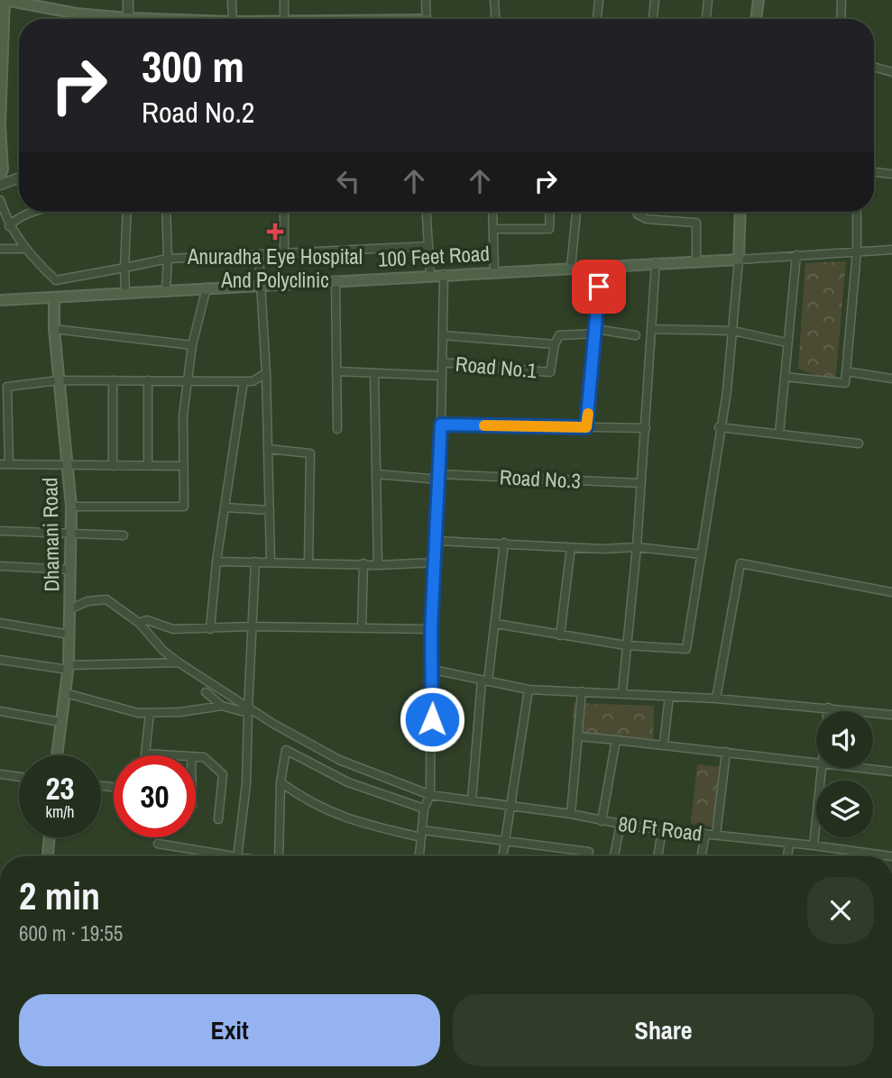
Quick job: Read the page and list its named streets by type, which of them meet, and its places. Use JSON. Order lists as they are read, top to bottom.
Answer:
{
  "streets": {
    "main road": ["100 Feet Road", "Dhamani Road"],
    "street": ["Road No.1", "Road No.3", "80 Ft Road"]
  },
  "crossings": [
    ["100 Feet Road", "Dhamani Road"]
  ],
  "places": {
    "health": ["Anuradha Eye Hospital And Polyclinic"]
  },
  "page": {
    "turn": ["300 m", "Road No.2"],
    "speed": "23 km/h",
    "limit": "30",
    "heading": ["2 min", "600 m · 19:55"],
    "buttons": ["Exit", "Share"]
  }
}
